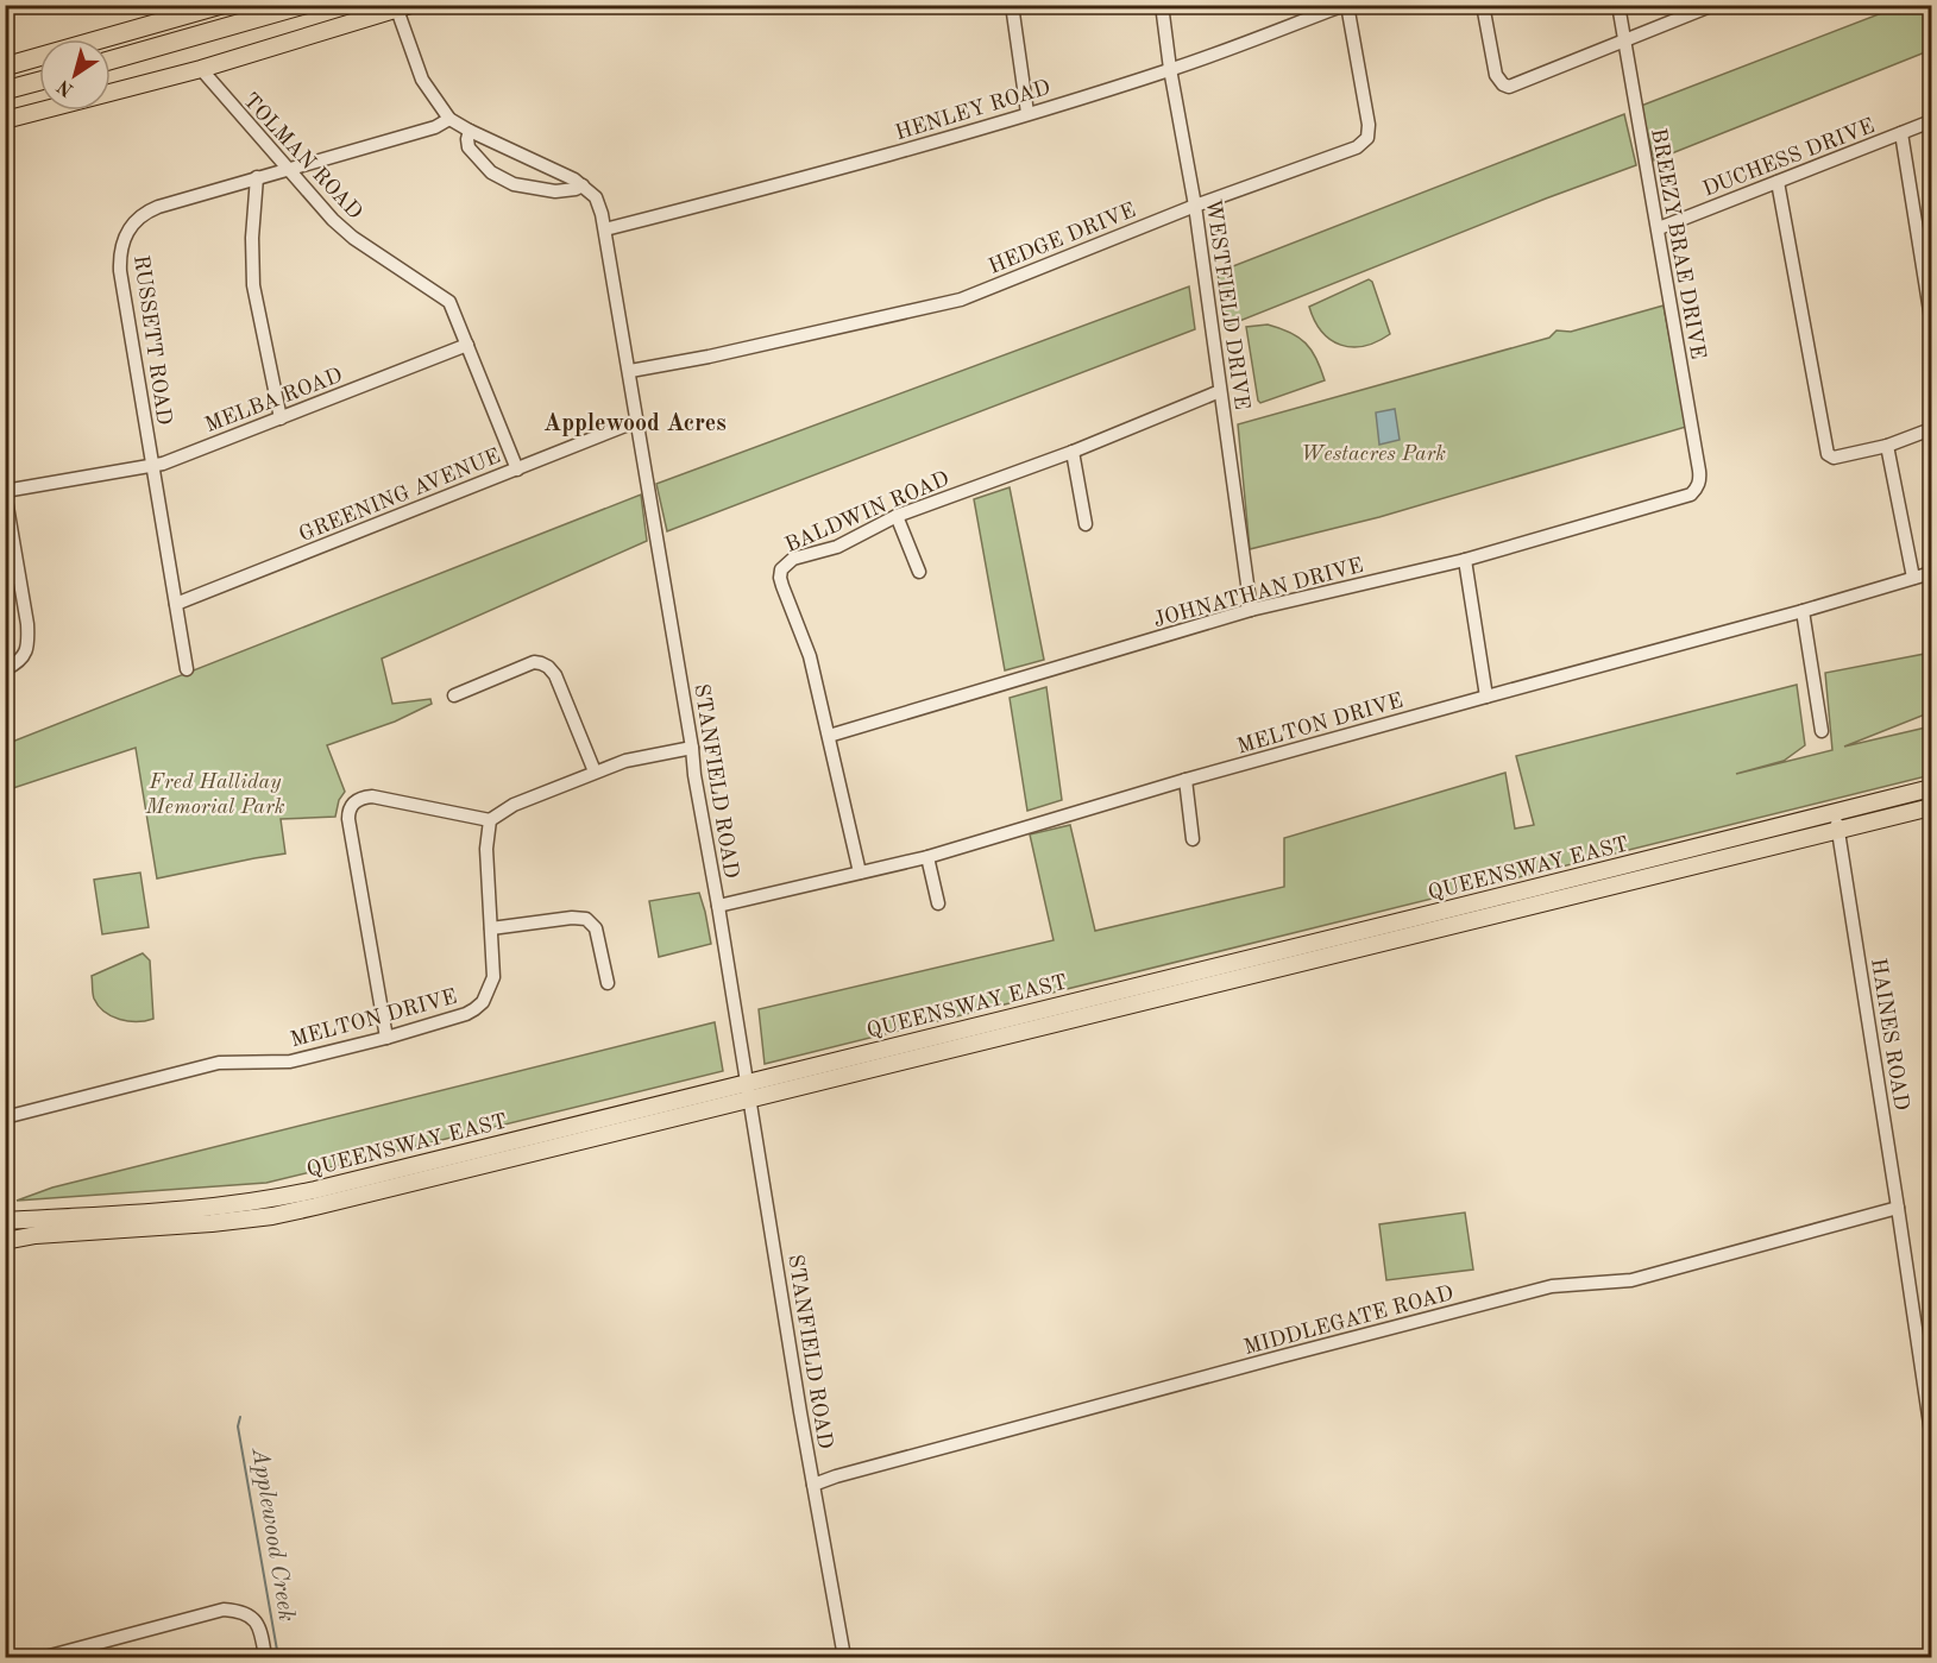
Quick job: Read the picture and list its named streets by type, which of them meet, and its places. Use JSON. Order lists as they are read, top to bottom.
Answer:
{
  "streets": {
    "main road": ["QUEENSWAY EAST"],
    "street": [
      "HENLEY ROAD",
      "TOLMAN ROAD",
      "DUCHESS DRIVE",
      "HEDGE DRIVE",
      "BREEZY BRAE DRIVE",
      "WESTFIELD DRIVE",
      "RUSSETT ROAD",
      "MELBA ROAD",
      "GREENING AVENUE",
      "BALDWIN ROAD",
      "JOHNATHAN DRIVE",
      "MELTON DRIVE",
      "STANFIELD ROAD",
      "HAINES ROAD",
      "MIDDLEGATE ROAD"
    ]
  },
  "crossings": [
    ["HENLEY ROAD", "HEDGE DRIVE"],
    ["HENLEY ROAD", "WESTFIELD DRIVE"],
    ["HENLEY ROAD", "STANFIELD ROAD"],
    ["TOLMAN ROAD", "RUSSETT ROAD"],
    ["TOLMAN ROAD", "MELBA ROAD"],
    ["TOLMAN ROAD", "GREENING AVENUE"],
    ["DUCHESS DRIVE", "BREEZY BRAE DRIVE"],
    ["HEDGE DRIVE", "WESTFIELD DRIVE"],
    ["HEDGE DRIVE", "STANFIELD ROAD"],
    ["BREEZY BRAE DRIVE", "JOHNATHAN DRIVE"],
    ["WESTFIELD DRIVE", "BALDWIN ROAD"],
    ["WESTFIELD DRIVE", "JOHNATHAN DRIVE"],
    ["RUSSETT ROAD", "MELBA ROAD"],
    ["RUSSETT ROAD", "GREENING AVENUE"],
    ["RUSSETT ROAD", "STANFIELD ROAD"],
    ["GREENING AVENUE", "STANFIELD ROAD"],
    ["BALDWIN ROAD", "JOHNATHAN DRIVE"],
    ["BALDWIN ROAD", "MELTON DRIVE"],
    ["MELTON DRIVE", "STANFIELD ROAD"],
    ["STANFIELD ROAD", "QUEENSWAY EAST"],
    ["STANFIELD ROAD", "MIDDLEGATE ROAD"],
    ["QUEENSWAY EAST", "HAINES ROAD"],
    ["HAINES ROAD", "MIDDLEGATE ROAD"]
  ],
  "districts": ["Applewood Acres"],
  "water": ["Applewood Creek"],
  "parks": ["Westacres Park", "Fred Halliday Memorial Park"],
  "north": "bottom left"
}
